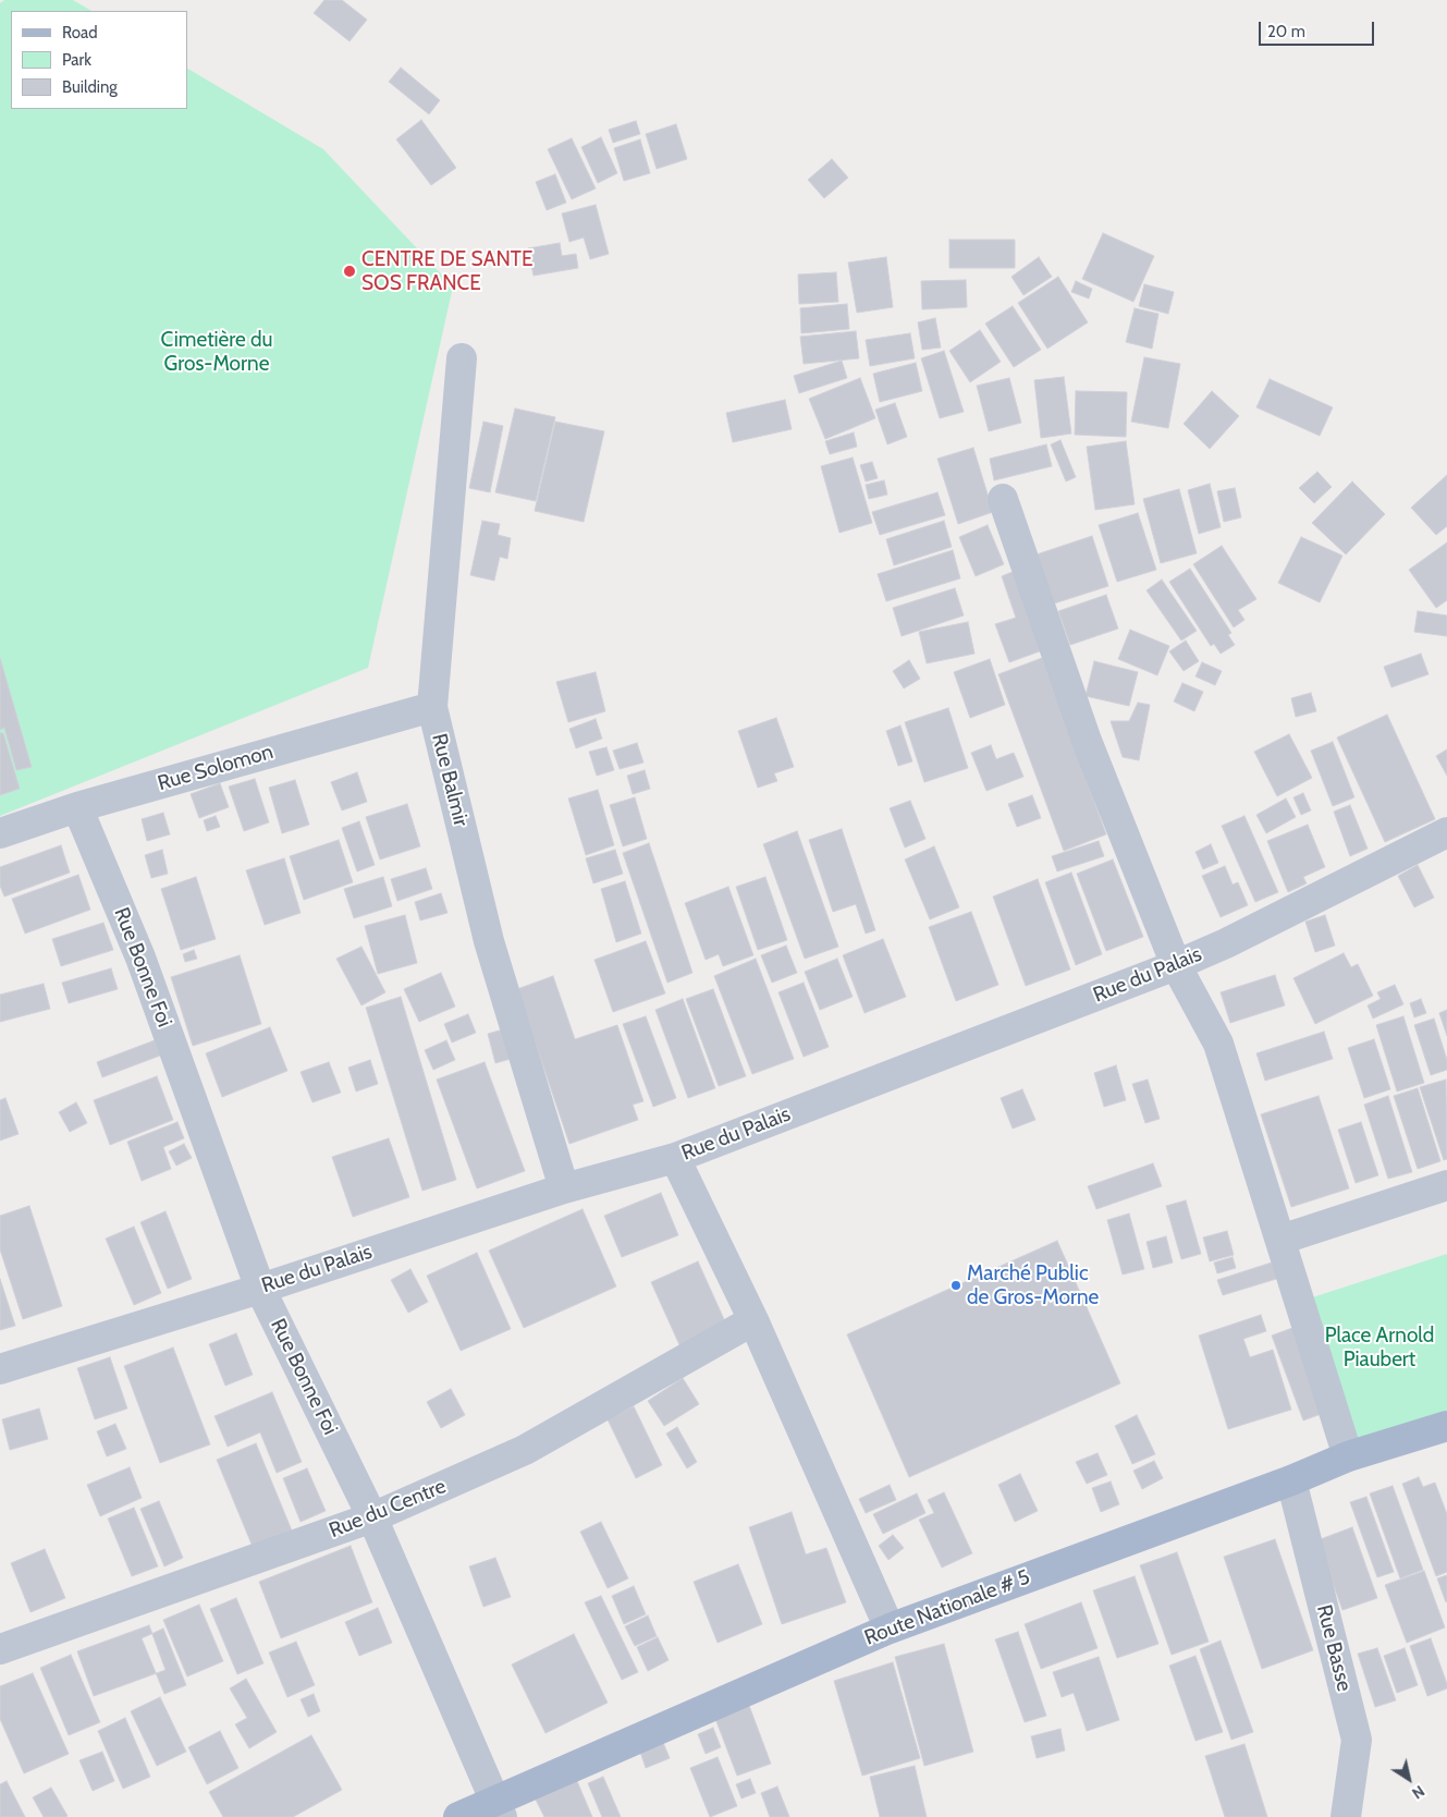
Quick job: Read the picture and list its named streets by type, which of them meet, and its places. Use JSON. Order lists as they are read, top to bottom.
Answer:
{
  "streets": {
    "main road": ["Route Nationale # 5"],
    "street": [
      "Rue Solomon",
      "Rue Balmir",
      "Rue Bonne Foi",
      "Rue du Palais",
      "Rue du Centre",
      "Rue Basse"
    ]
  },
  "crossings": [
    ["Rue Solomon", "Rue Balmir"],
    ["Rue Solomon", "Rue Bonne Foi"],
    ["Rue Balmir", "Rue du Palais"],
    ["Rue Bonne Foi", "Rue du Palais"],
    ["Rue Bonne Foi", "Rue du Centre"],
    ["Rue Bonne Foi", "Route Nationale # 5"],
    ["Route Nationale # 5", "Rue Basse"]
  ],
  "parks": ["Cimetière du Gros-Morne", "Place Arnold Piaubert"],
  "places": ["CENTRE DE SANTE SOS FRANCE", "Marché Public de Gros-Morne"],
  "legend": ["Road", "Park", "Building"],
  "scale_bar": "20 m",
  "north": "bottom right"
}
